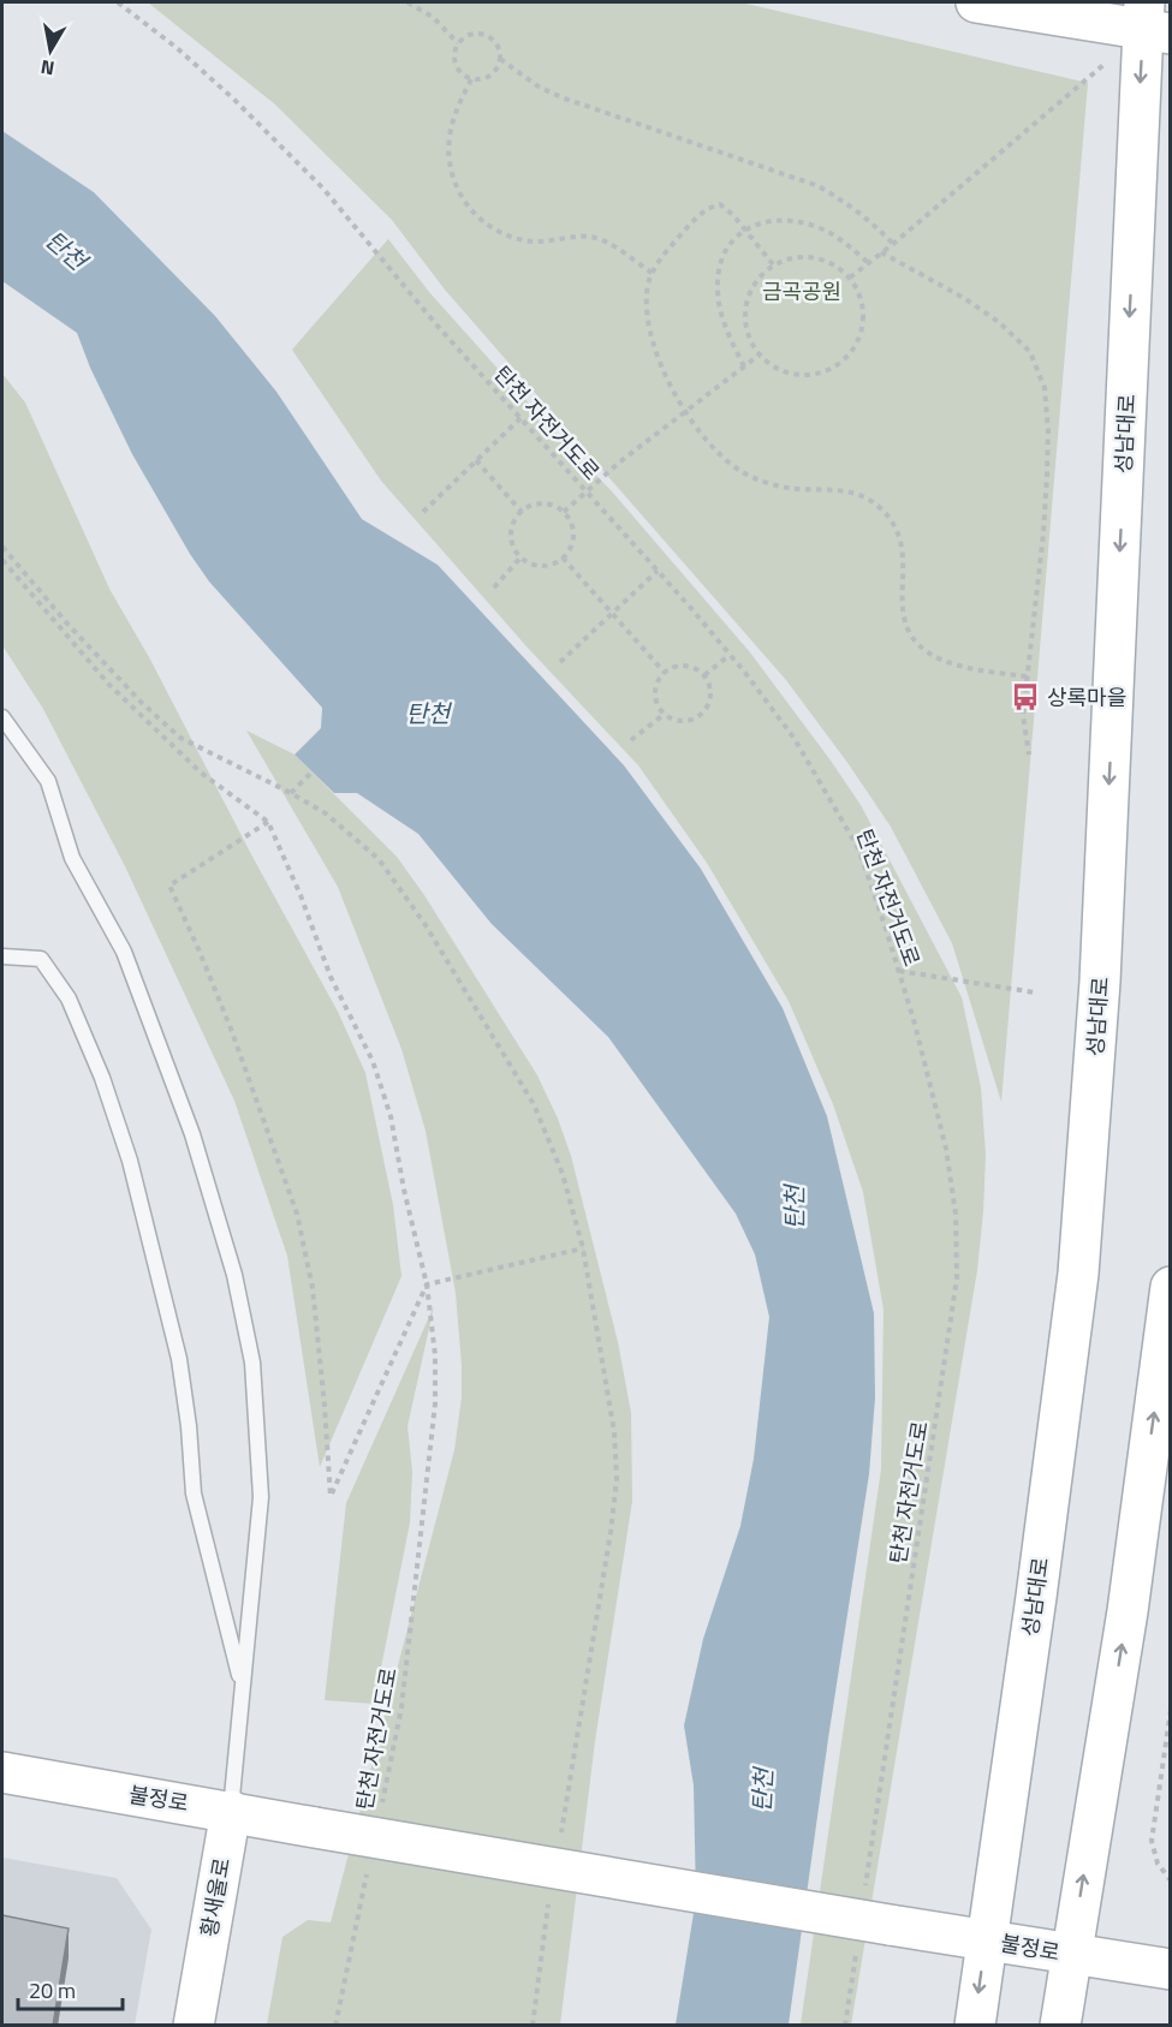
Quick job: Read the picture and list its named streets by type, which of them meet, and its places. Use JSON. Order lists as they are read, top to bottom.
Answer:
{
  "streets": {
    "main road": ["성남대로", "불정로", "황새울로"],
    "path": ["탄천 자전거도로"]
  },
  "crossings": [
    ["탄천 자전거도로", "불정로"],
    ["성남대로", "불정로"],
    ["불정로", "황새울로"]
  ],
  "water": ["탄천"],
  "parks": ["금곡공원"],
  "places": {
    "bus stop": ["상록마을"]
  },
  "scale_bar": "20 m",
  "north": "bottom"
}
